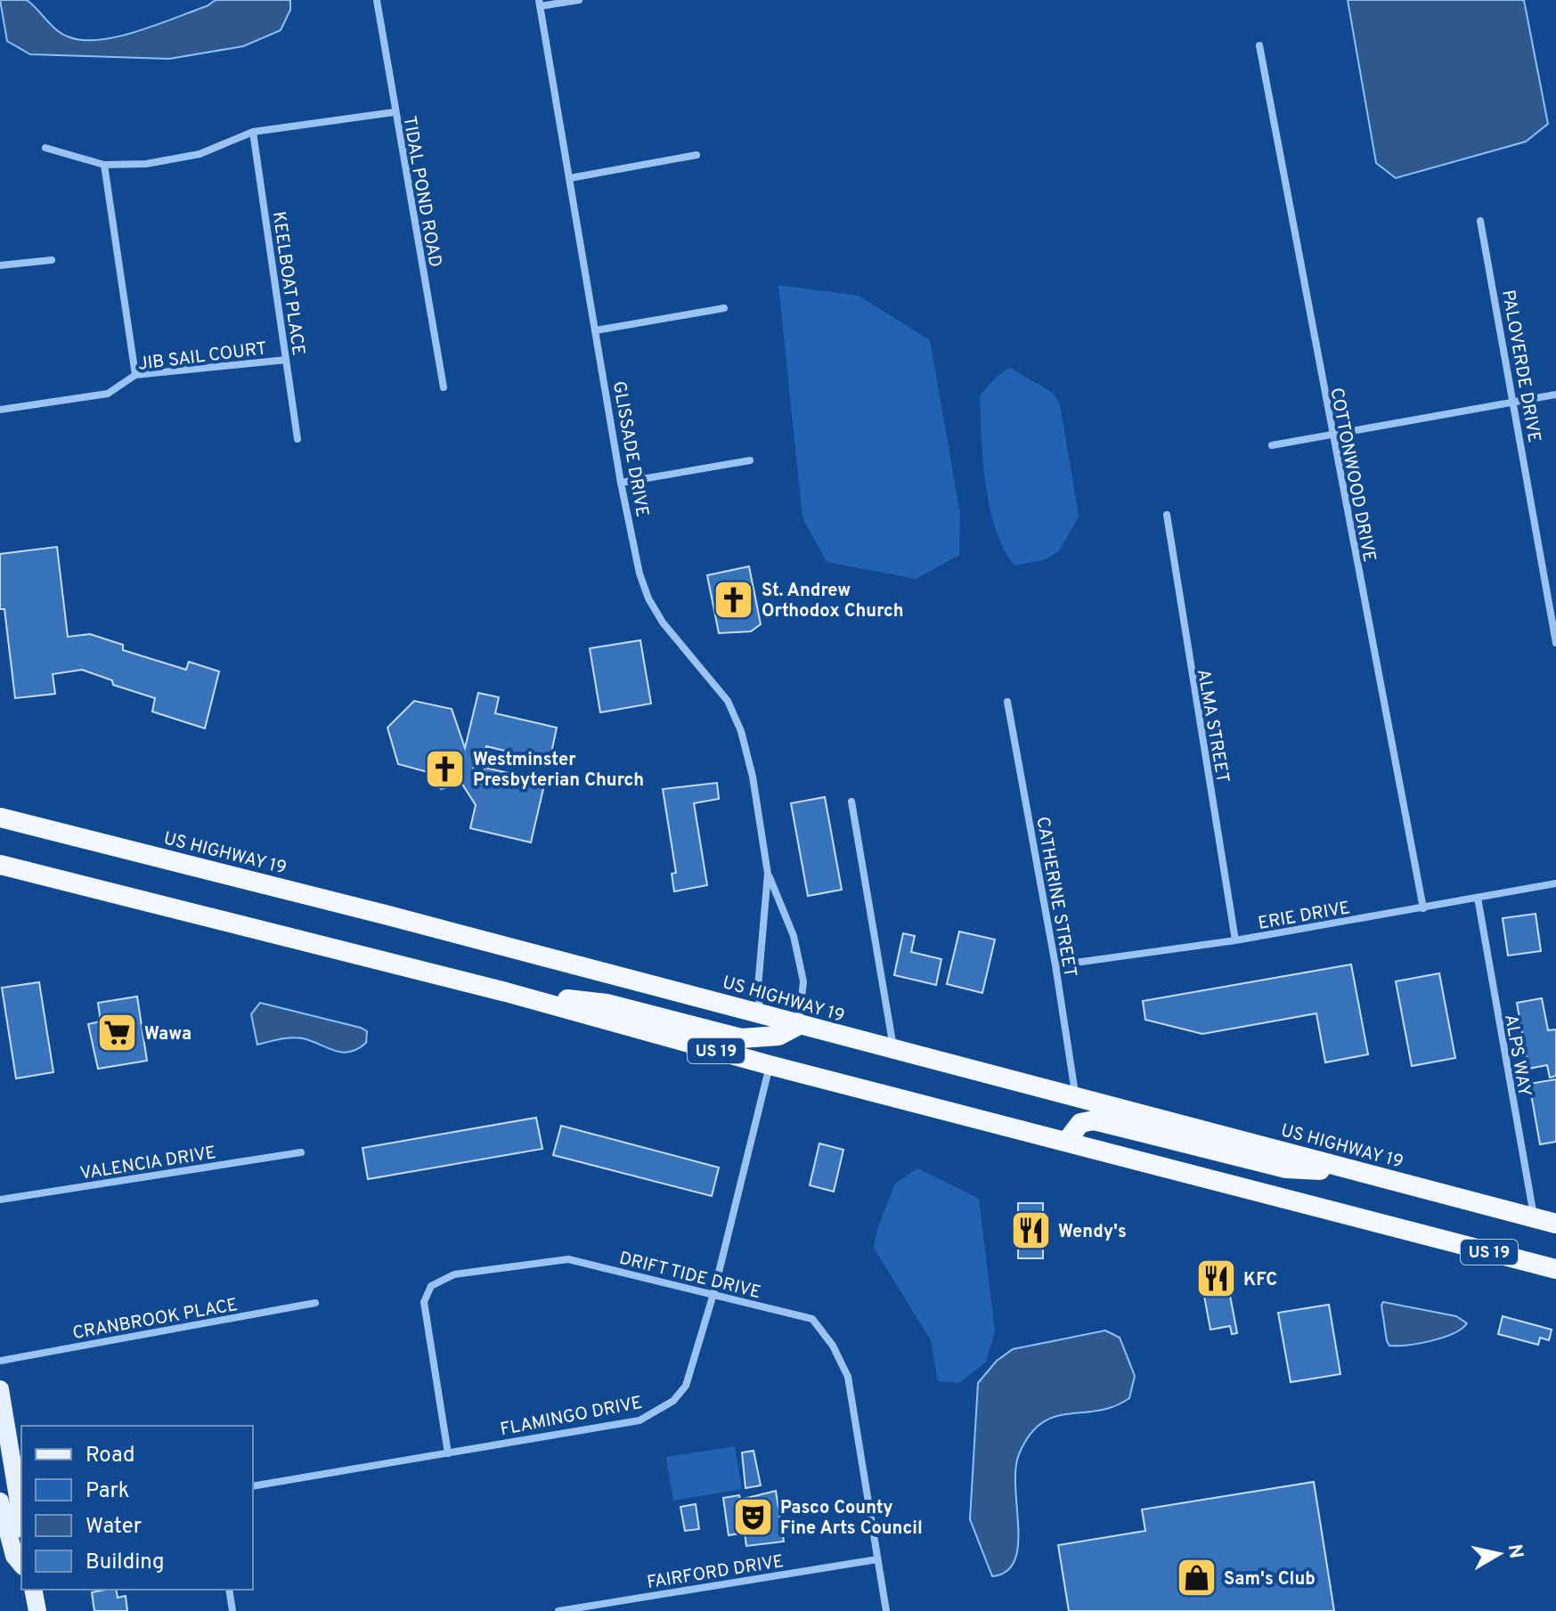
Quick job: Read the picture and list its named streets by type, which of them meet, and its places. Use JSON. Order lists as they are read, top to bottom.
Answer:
{
  "streets": {
    "highway": ["US HIGHWAY 19", "US 19"],
    "street": [
      "TIDAL POND ROAD",
      "KEELBOAT PLACE",
      "JIB SAIL COURT",
      "PALOVERDE DRIVE",
      "GLISSADE DRIVE",
      "COTTONWOOD DRIVE",
      "ALMA STREET",
      "CATHERINE STREET",
      "ERIE DRIVE",
      "ALPS WAY",
      "VALENCIA DRIVE",
      "DRIFT TIDE DRIVE",
      "CRANBROOK PLACE",
      "FLAMINGO DRIVE",
      "FAIRFORD DRIVE"
    ]
  },
  "crossings": [
    ["KEELBOAT PLACE", "JIB SAIL COURT"],
    ["GLISSADE DRIVE", "US HIGHWAY 19"],
    ["COTTONWOOD DRIVE", "ERIE DRIVE"],
    ["ALMA STREET", "ERIE DRIVE"],
    ["US HIGHWAY 19", "CATHERINE STREET"],
    ["US HIGHWAY 19", "ALPS WAY"],
    ["CATHERINE STREET", "ERIE DRIVE"],
    ["ERIE DRIVE", "ALPS WAY"],
    ["US 19", "FLAMINGO DRIVE"],
    ["DRIFT TIDE DRIVE", "FLAMINGO DRIVE"],
    ["DRIFT TIDE DRIVE", "FAIRFORD DRIVE"]
  ],
  "places": {
    "church": ["St. Andrew Orthodox Church", "Westminster Presbyterian Church"],
    "supermarket": ["Wawa"],
    "restaurant": ["Wendy's", "KFC"],
    "theatre": ["Pasco County Fine Arts Council"],
    "shop": ["Sam's Club"]
  },
  "legend": [
    "Road",
    "Park",
    "Water",
    "Building"
  ],
  "north": "right"
}
